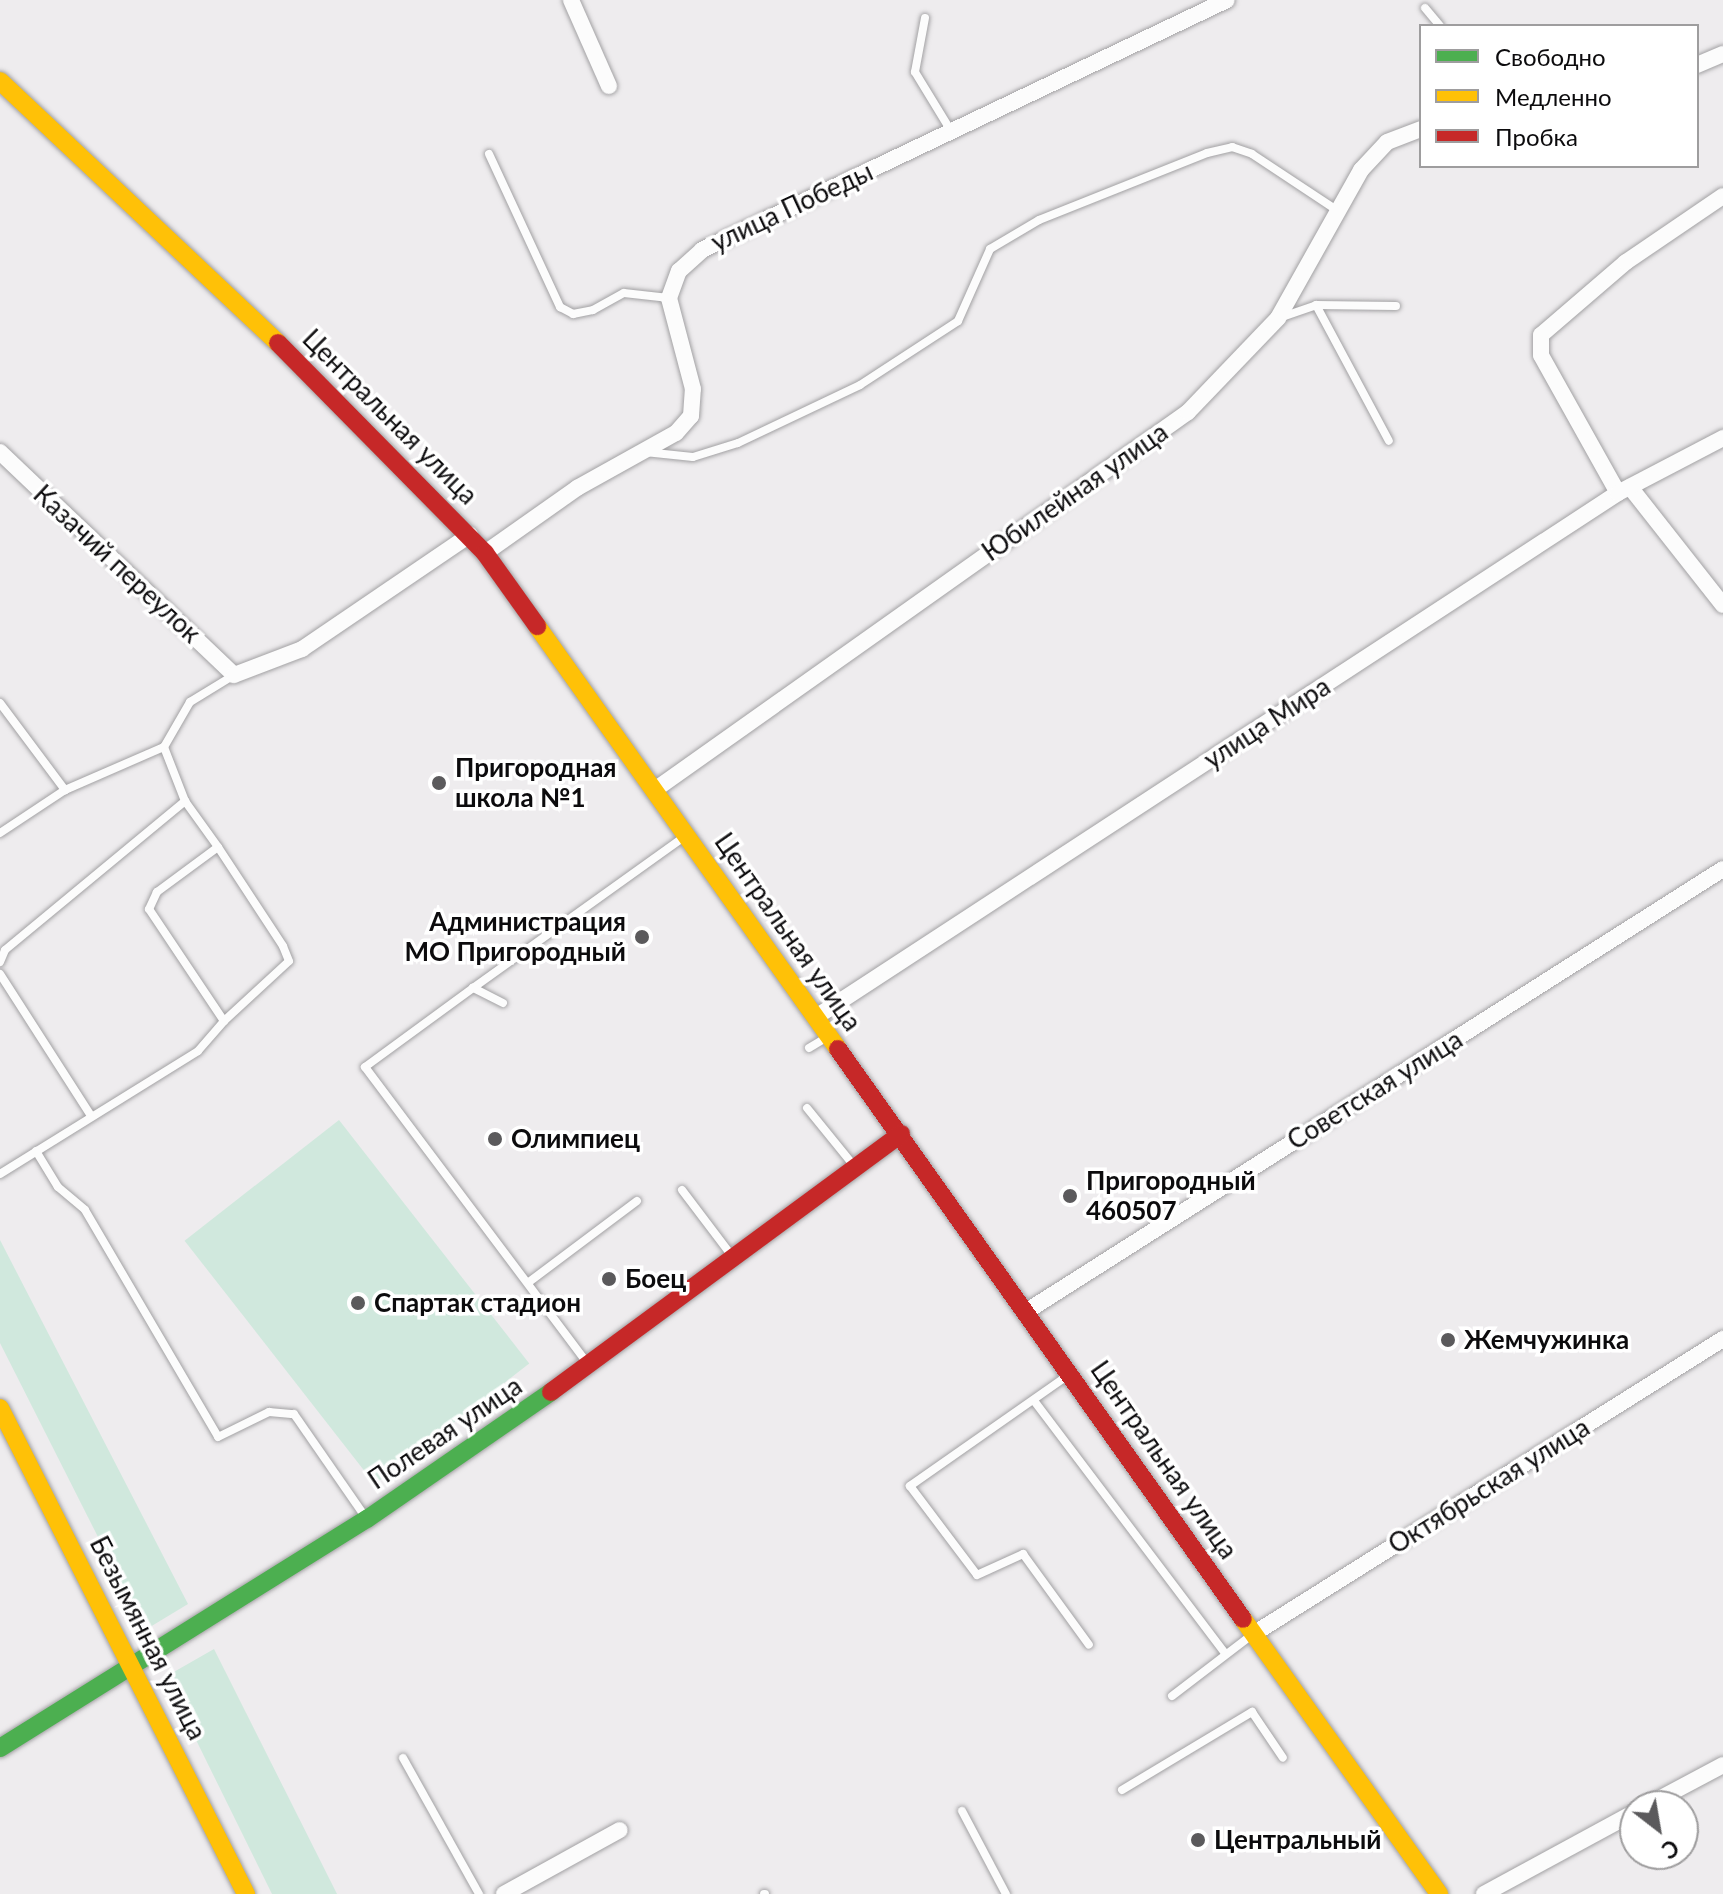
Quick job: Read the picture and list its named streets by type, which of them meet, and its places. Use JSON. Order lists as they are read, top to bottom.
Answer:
{
  "streets": {
    "street": [
      "улица Победы",
      "Центральная улица",
      "Юбилейная улица",
      "Казачий переулок",
      "улица Мира",
      "Советская улица",
      "Полевая улица",
      "Октябрьская улица",
      "Безымянная улица"
    ]
  },
  "crossings": [
    ["Центральная улица", "Юбилейная улица"],
    ["Центральная улица", "улица Мира"],
    ["Центральная улица", "Советская улица"],
    ["Центральная улица", "Полевая улица"],
    ["Центральная улица", "Октябрьская улица"],
    ["Полевая улица", "Безымянная улица"]
  ],
  "places": [
    "Пригородная школа №1",
    "Администрация МО Пригородный",
    "Олимпиец",
    "Пригородный 460507",
    "Боец",
    "Спартак стадион",
    "Жемчужинка",
    "Центральный"
  ],
  "legend": ["Свободно", "Медленно", "Пробка"],
  "north": "bottom right"
}
